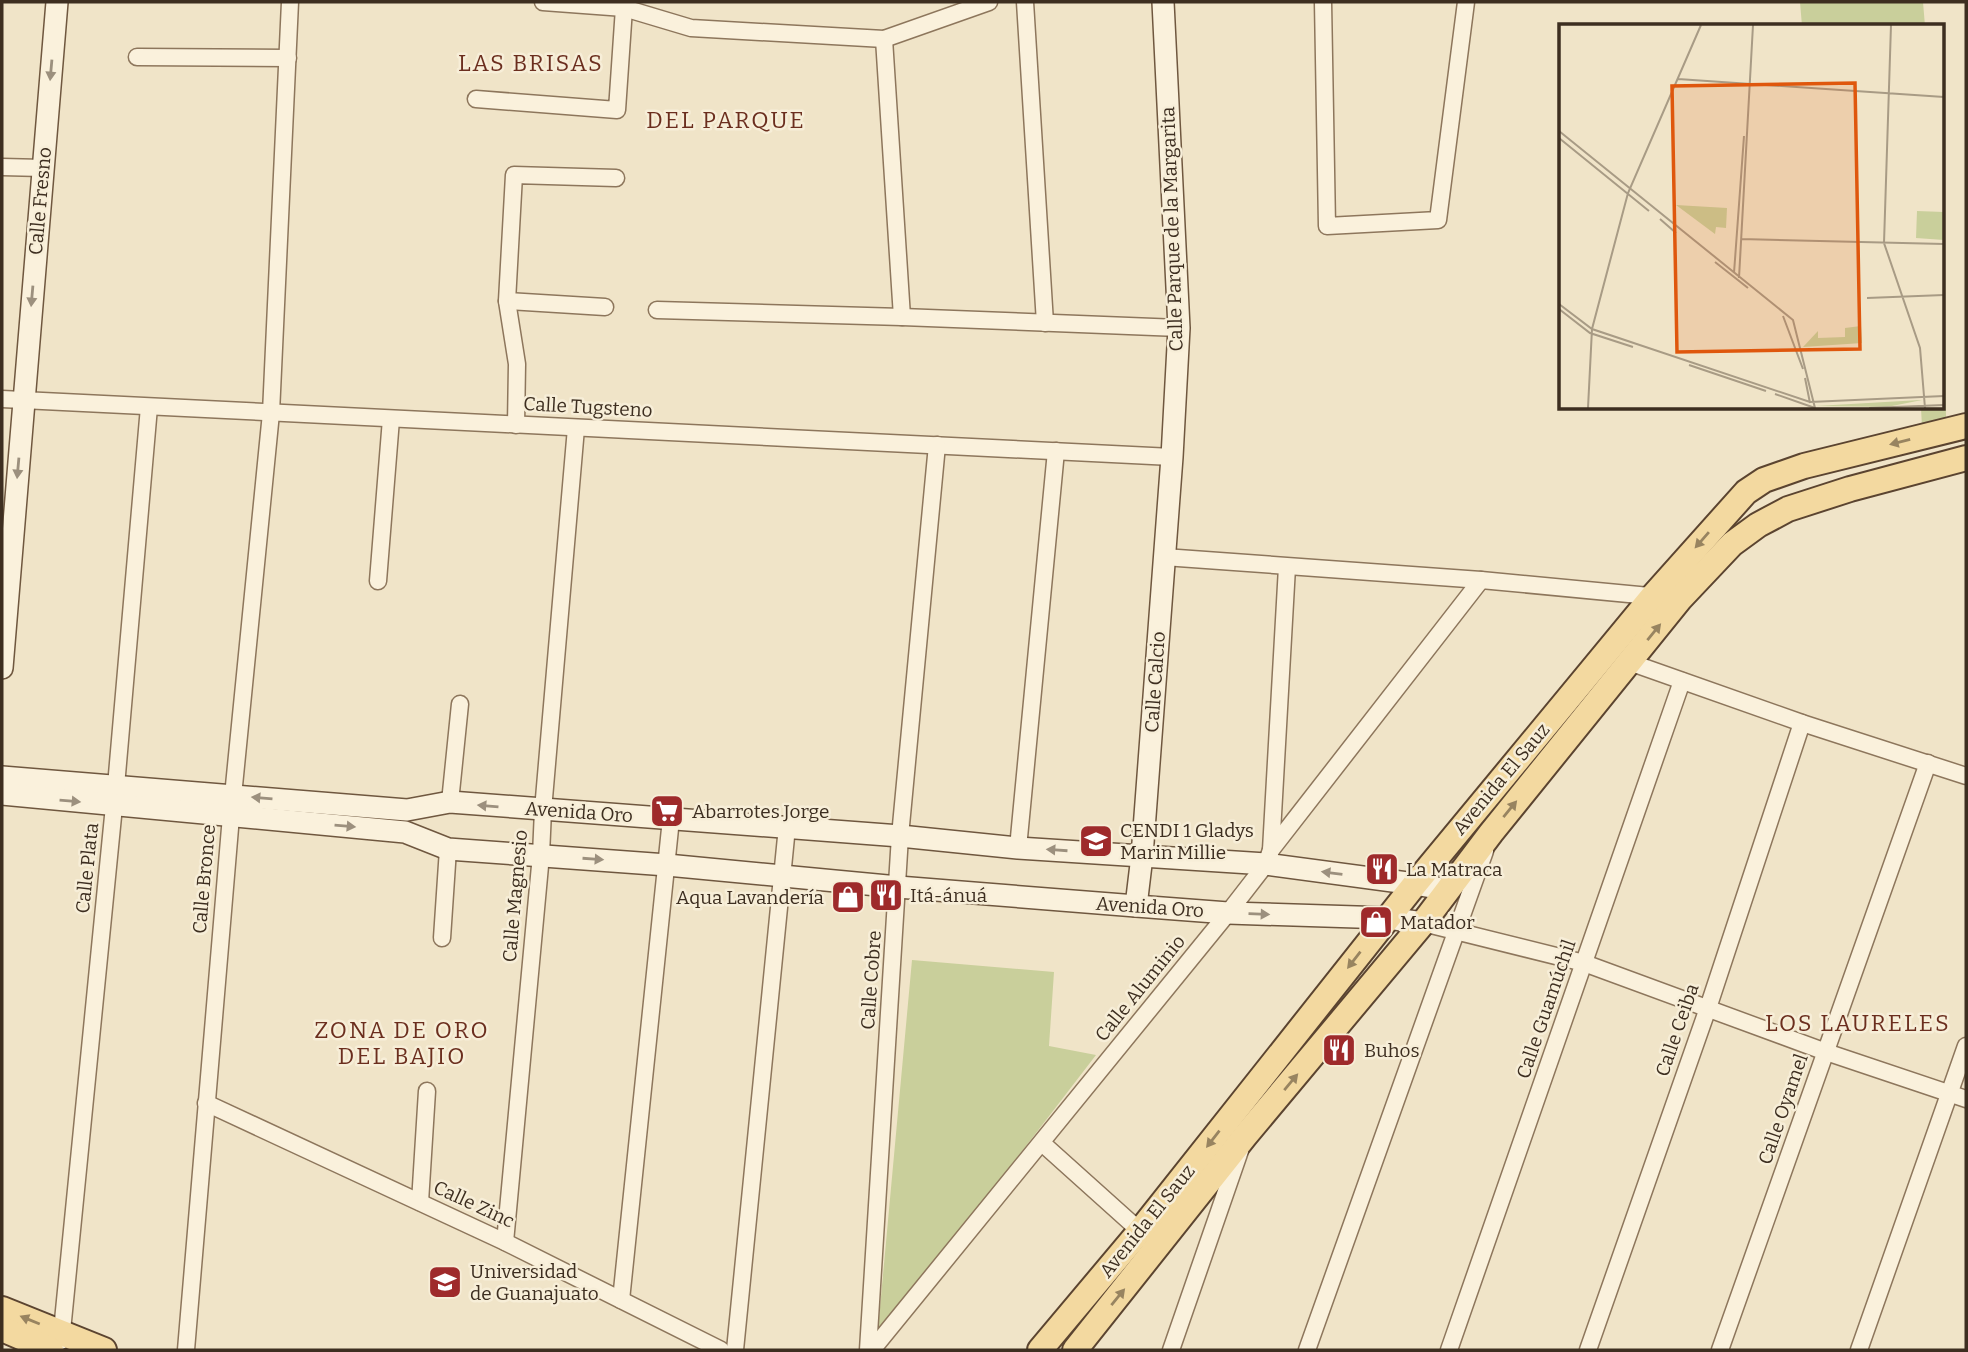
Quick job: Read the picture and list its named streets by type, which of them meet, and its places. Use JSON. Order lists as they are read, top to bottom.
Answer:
{
  "streets": {
    "main road": [
      "Calle Fresno",
      "Calle Parque de la Margarita",
      "Calle Calcio",
      "Avenida El Sauz",
      "Avenida Oro"
    ],
    "street": [
      "Calle Tugsteno",
      "Calle Plata",
      "Calle Bronce",
      "Calle Magnesio",
      "Calle Cobre",
      "Calle Aluminio",
      "Calle Guamúchil",
      "Calle Ceiba",
      "Calle Oyamel",
      "Calle Zinc"
    ]
  },
  "crossings": [
    ["Calle Fresno", "Calle Tugsteno"],
    ["Calle Parque de la Margarita", "Calle Tugsteno"],
    ["Calle Parque de la Margarita", "Calle Calcio"],
    ["Calle Tugsteno", "Calle Calcio"],
    ["Calle Tugsteno", "Calle Plata"],
    ["Calle Tugsteno", "Calle Bronce"],
    ["Calle Tugsteno", "Calle Magnesio"],
    ["Calle Tugsteno", "Calle Cobre"],
    ["Calle Calcio", "Avenida Oro"],
    ["Avenida El Sauz", "Avenida Oro"],
    ["Avenida Oro", "Calle Plata"],
    ["Avenida Oro", "Calle Bronce"],
    ["Avenida Oro", "Calle Magnesio"],
    ["Avenida Oro", "Calle Cobre"],
    ["Avenida Oro", "Calle Aluminio"],
    ["Calle Bronce", "Calle Zinc"],
    ["Calle Magnesio", "Calle Zinc"],
    ["Calle Cobre", "Calle Aluminio"]
  ],
  "one_way": ["Calle Fresno"],
  "districts": [
    "LAS BRISAS",
    "DEL PARQUE",
    "LOS LAURELES",
    "ZONA DE ORO DEL BAJIO"
  ],
  "places": {
    "supermarket": ["Abarrotes Jorge"],
    "school or university": ["CENDI 1 Gladys Marin Millie", "Universidad de Guanajuato"],
    "restaurant": ["La Matraca", "Itá-ánuá", "Buhos"],
    "shop": ["Aqua Lavandería", "Matador"]
  }
}
